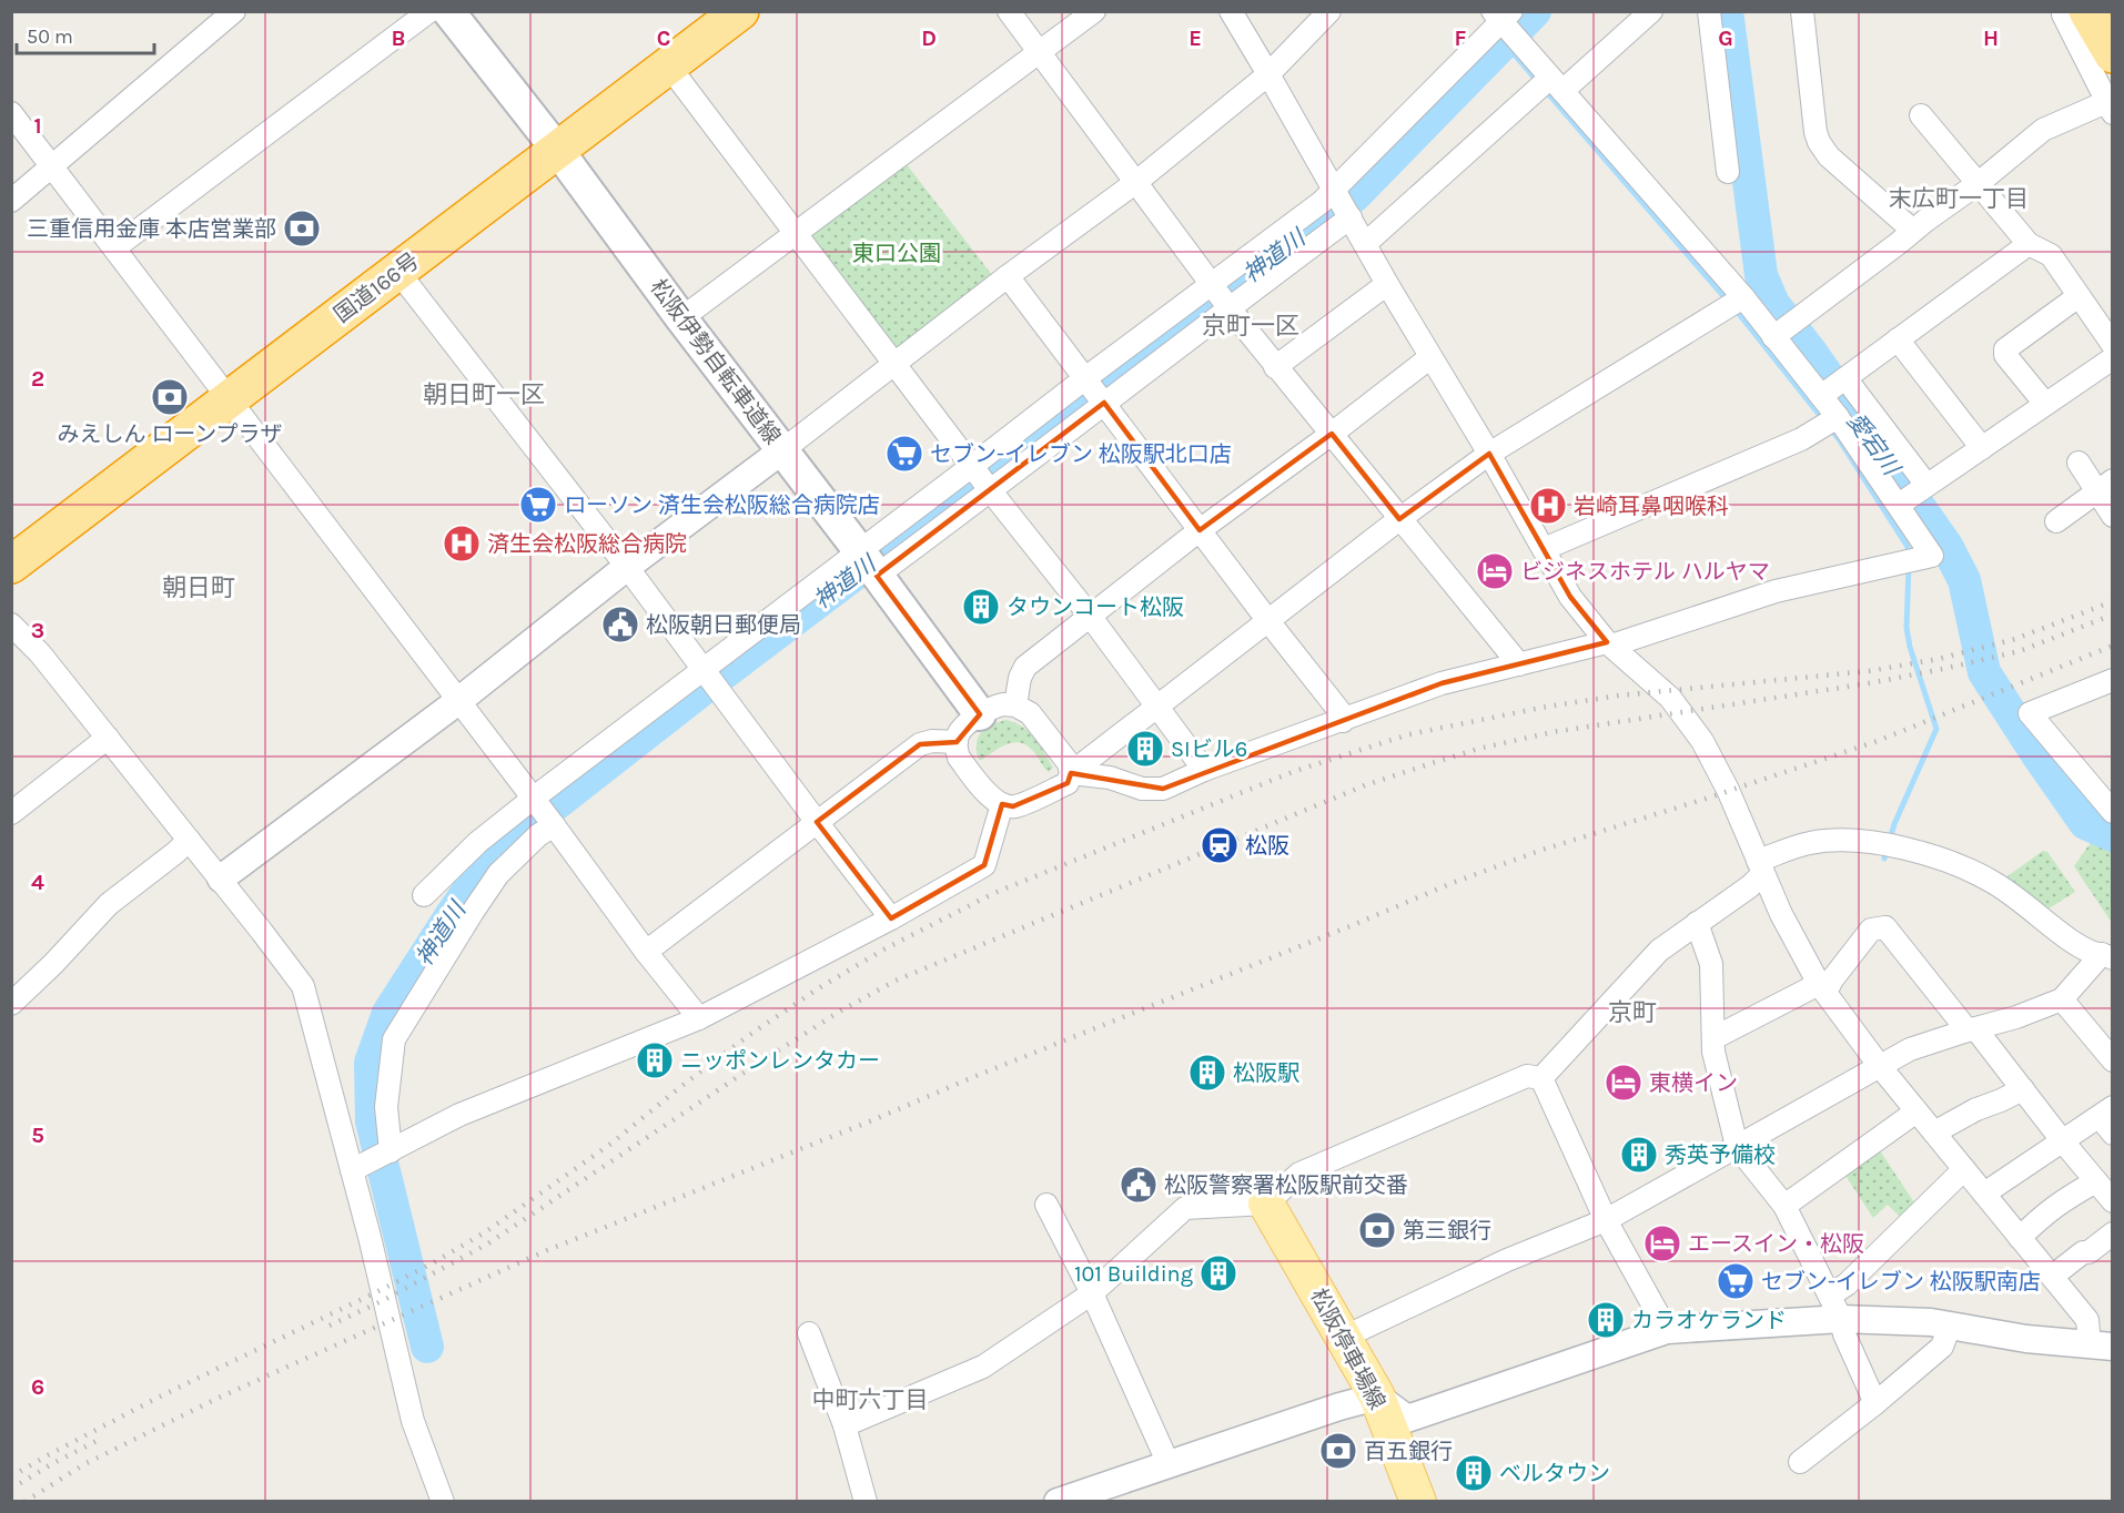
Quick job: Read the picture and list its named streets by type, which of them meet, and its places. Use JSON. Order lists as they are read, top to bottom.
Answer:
{
  "streets": {
    "highway": ["国道166号"],
    "main road": ["松阪伊勢自転車道線", "松阪停車場線"]
  },
  "crossings": [
    ["国道166号", "松阪伊勢自転車道線"]
  ],
  "districts": [
    "末広町一丁目",
    "京町一区",
    "朝日町一区",
    "朝日町",
    "京町",
    "中町六丁目"
  ],
  "water": ["神道川", "愛宕川"],
  "parks": ["東口公園"],
  "places": {
    "bank": [
      "三重信用金庫 本店営業部",
      "みえしん ローンプラザ",
      "第三銀行",
      "百五銀行"
    ],
    "supermarket": ["セブン-イレブン 松阪駅北口店", "ローソン 済生会松阪総合病院店", "セブン-イレブン 松阪駅南店"],
    "hospital": ["岩崎耳鼻咽喉科", "済生会松阪総合病院"],
    "hotel": ["ビジネスホテル ハルヤマ", "東横イン", "エースイン・松阪"],
    "building": [
      "タウンコート松阪",
      "SIビル6",
      "ニッポンレンタカー",
      "松阪駅",
      "秀英予備校",
      "101 Building",
      "カラオケランド",
      "ベルタウン"
    ],
    "public building": ["松阪朝日郵便局", "松阪警察署松阪駅前交番"],
    "station": ["松阪"]
  },
  "scale_bar": "50 m",
  "grid": {
    "columns": [
      "B",
      "C",
      "D",
      "E",
      "F",
      "G",
      "H"
    ],
    "rows": [
      "1",
      "2",
      "3",
      "4",
      "5",
      "6"
    ]
  }
}
